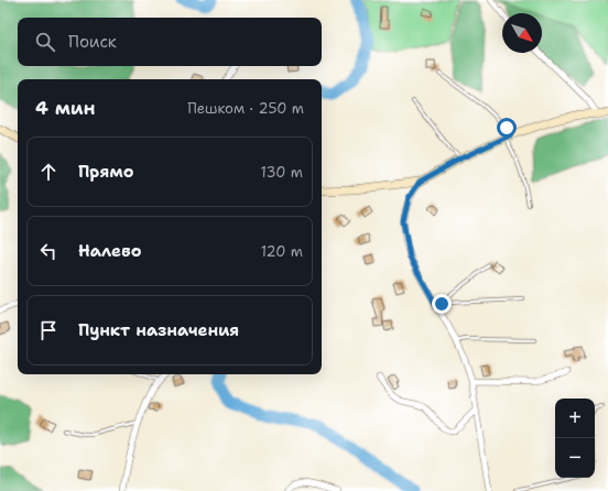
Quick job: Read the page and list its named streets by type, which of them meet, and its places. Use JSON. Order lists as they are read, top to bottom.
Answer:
{
  "north": "bottom right",
  "page": {
    "search": "Поиск",
    "heading": ["4 мин", "Пешком · 250 m"],
    "list": [
      ["Прямо", "130 m"],
      ["Налево", "120 m"],
      "Пункт назначения"
    ],
    "map_buttons": ["+", "−"]
  }
}
